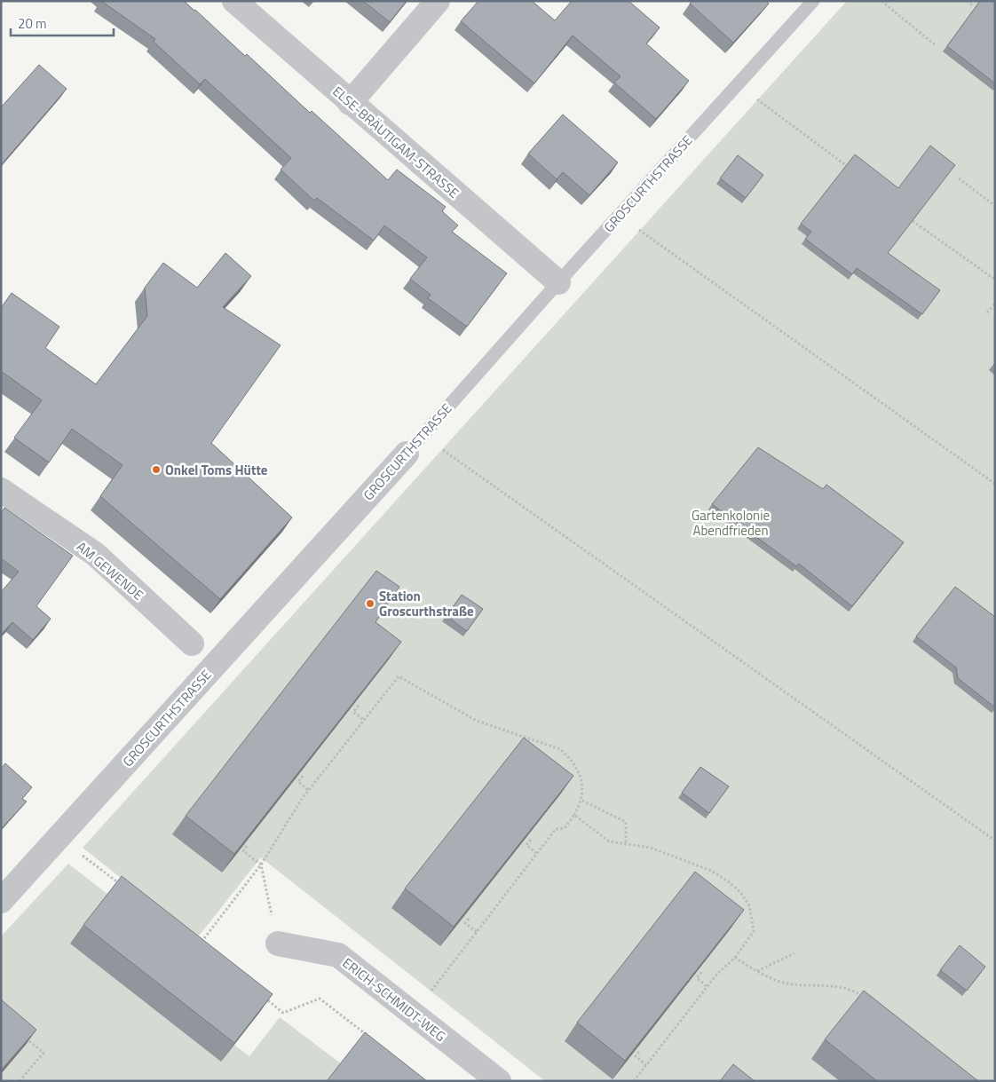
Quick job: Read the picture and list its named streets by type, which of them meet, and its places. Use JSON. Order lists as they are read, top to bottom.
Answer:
{
  "streets": {
    "street": [
      "ELSE-BRÄUTIGAM-STRASSE",
      "GROSCURTHSTRASSE",
      "AM GEWENDE",
      "ERICH-SCHMIDT-WEG"
    ]
  },
  "crossings": [
    ["ELSE-BRÄUTIGAM-STRASSE", "GROSCURTHSTRASSE"]
  ],
  "parks": ["Gartenkolonie Abendfrieden"],
  "places": ["Onkel Toms Hütte", "Station Groscurthstraße"],
  "scale_bar": "20 m"
}
